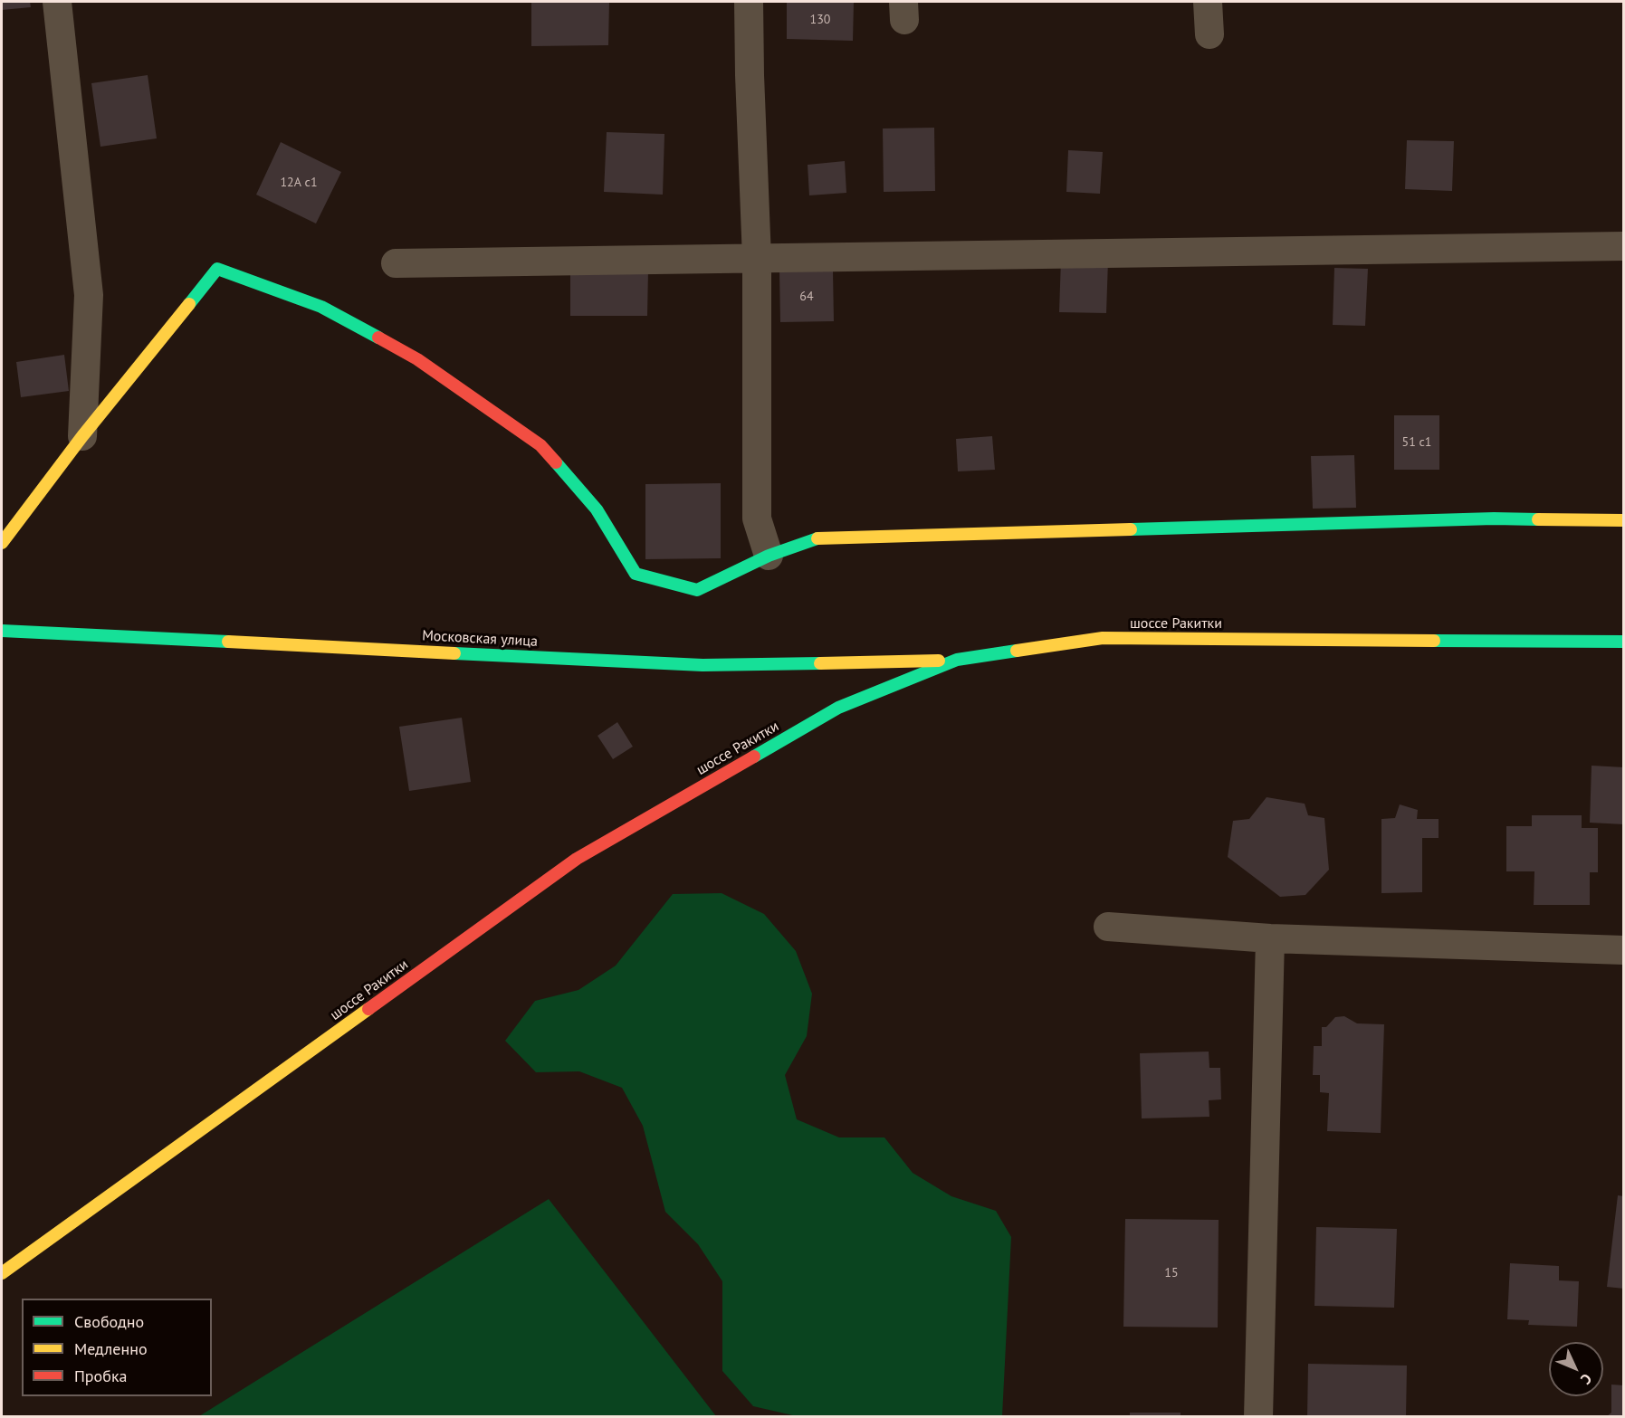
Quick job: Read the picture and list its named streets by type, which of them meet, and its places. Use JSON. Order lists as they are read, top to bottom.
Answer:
{
  "streets": {
    "street": ["шоссе Ракитки", "Московская улица"]
  },
  "crossings": [
    ["шоссе Ракитки", "Московская улица"]
  ],
  "house_numbers": [
    "130",
    "12А с1",
    "64",
    "51 с1",
    "15"
  ],
  "legend": ["Свободно", "Медленно", "Пробка"],
  "north": "bottom right"
}
